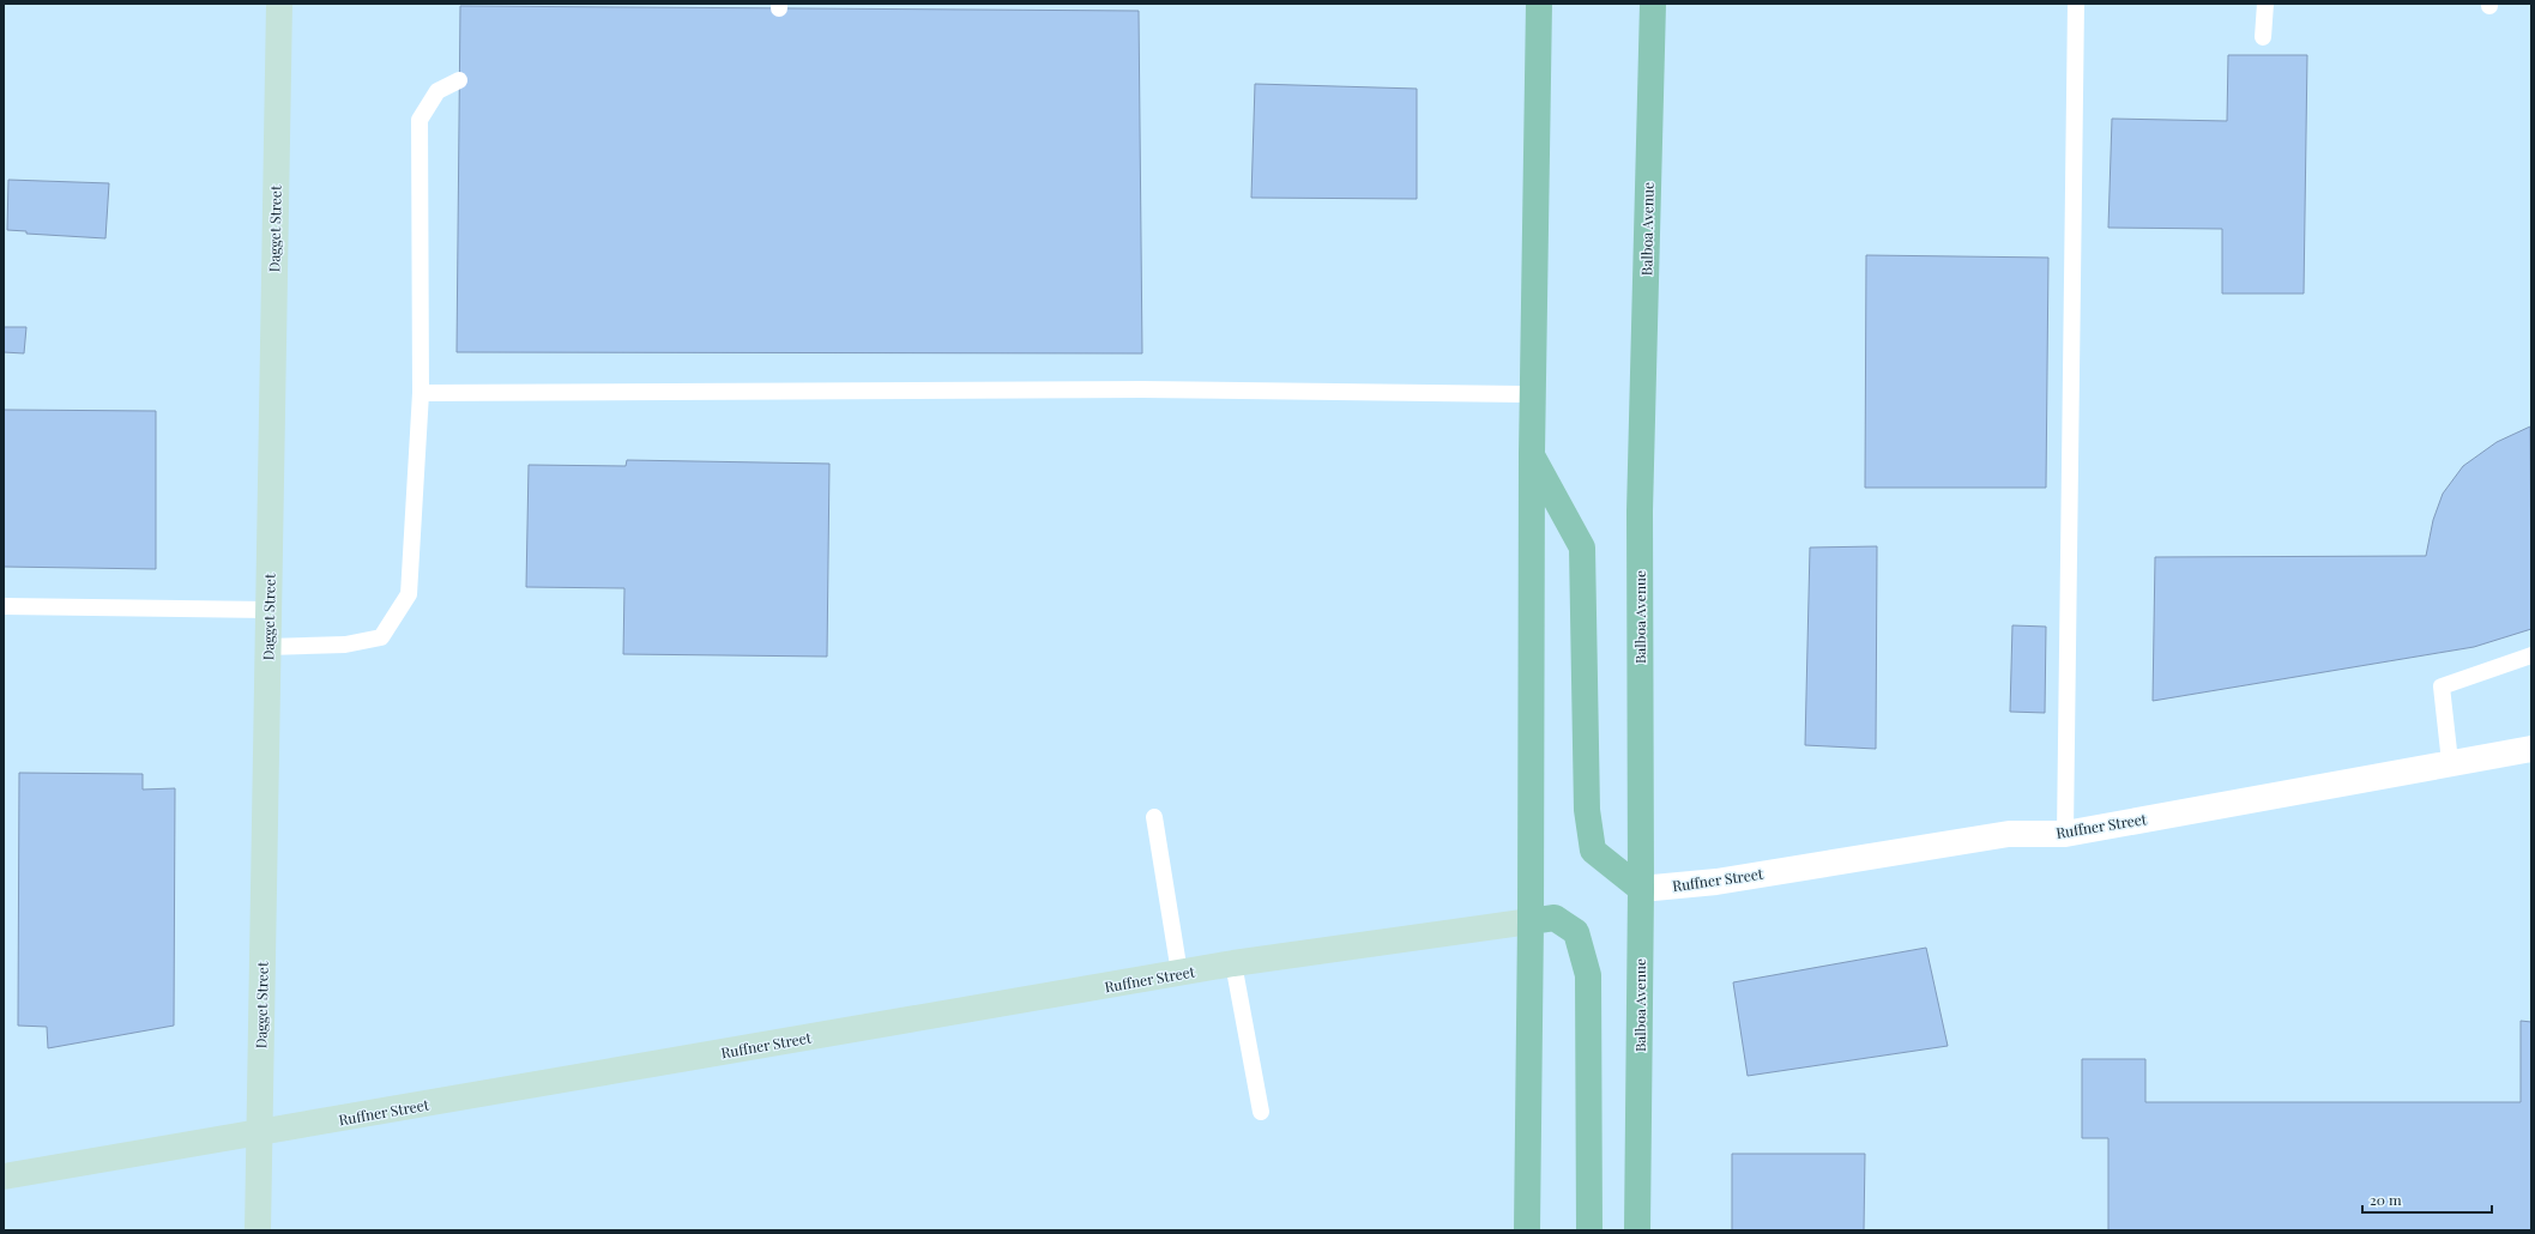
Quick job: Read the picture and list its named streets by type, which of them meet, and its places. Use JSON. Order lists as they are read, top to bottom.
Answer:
{
  "streets": {
    "main road": ["Balboa Avenue"],
    "street": ["Dagget Street", "Ruffner Street"]
  },
  "crossings": [
    ["Dagget Street", "Ruffner Street"],
    ["Balboa Avenue", "Ruffner Street"]
  ],
  "scale_bar": "20 m"
}
